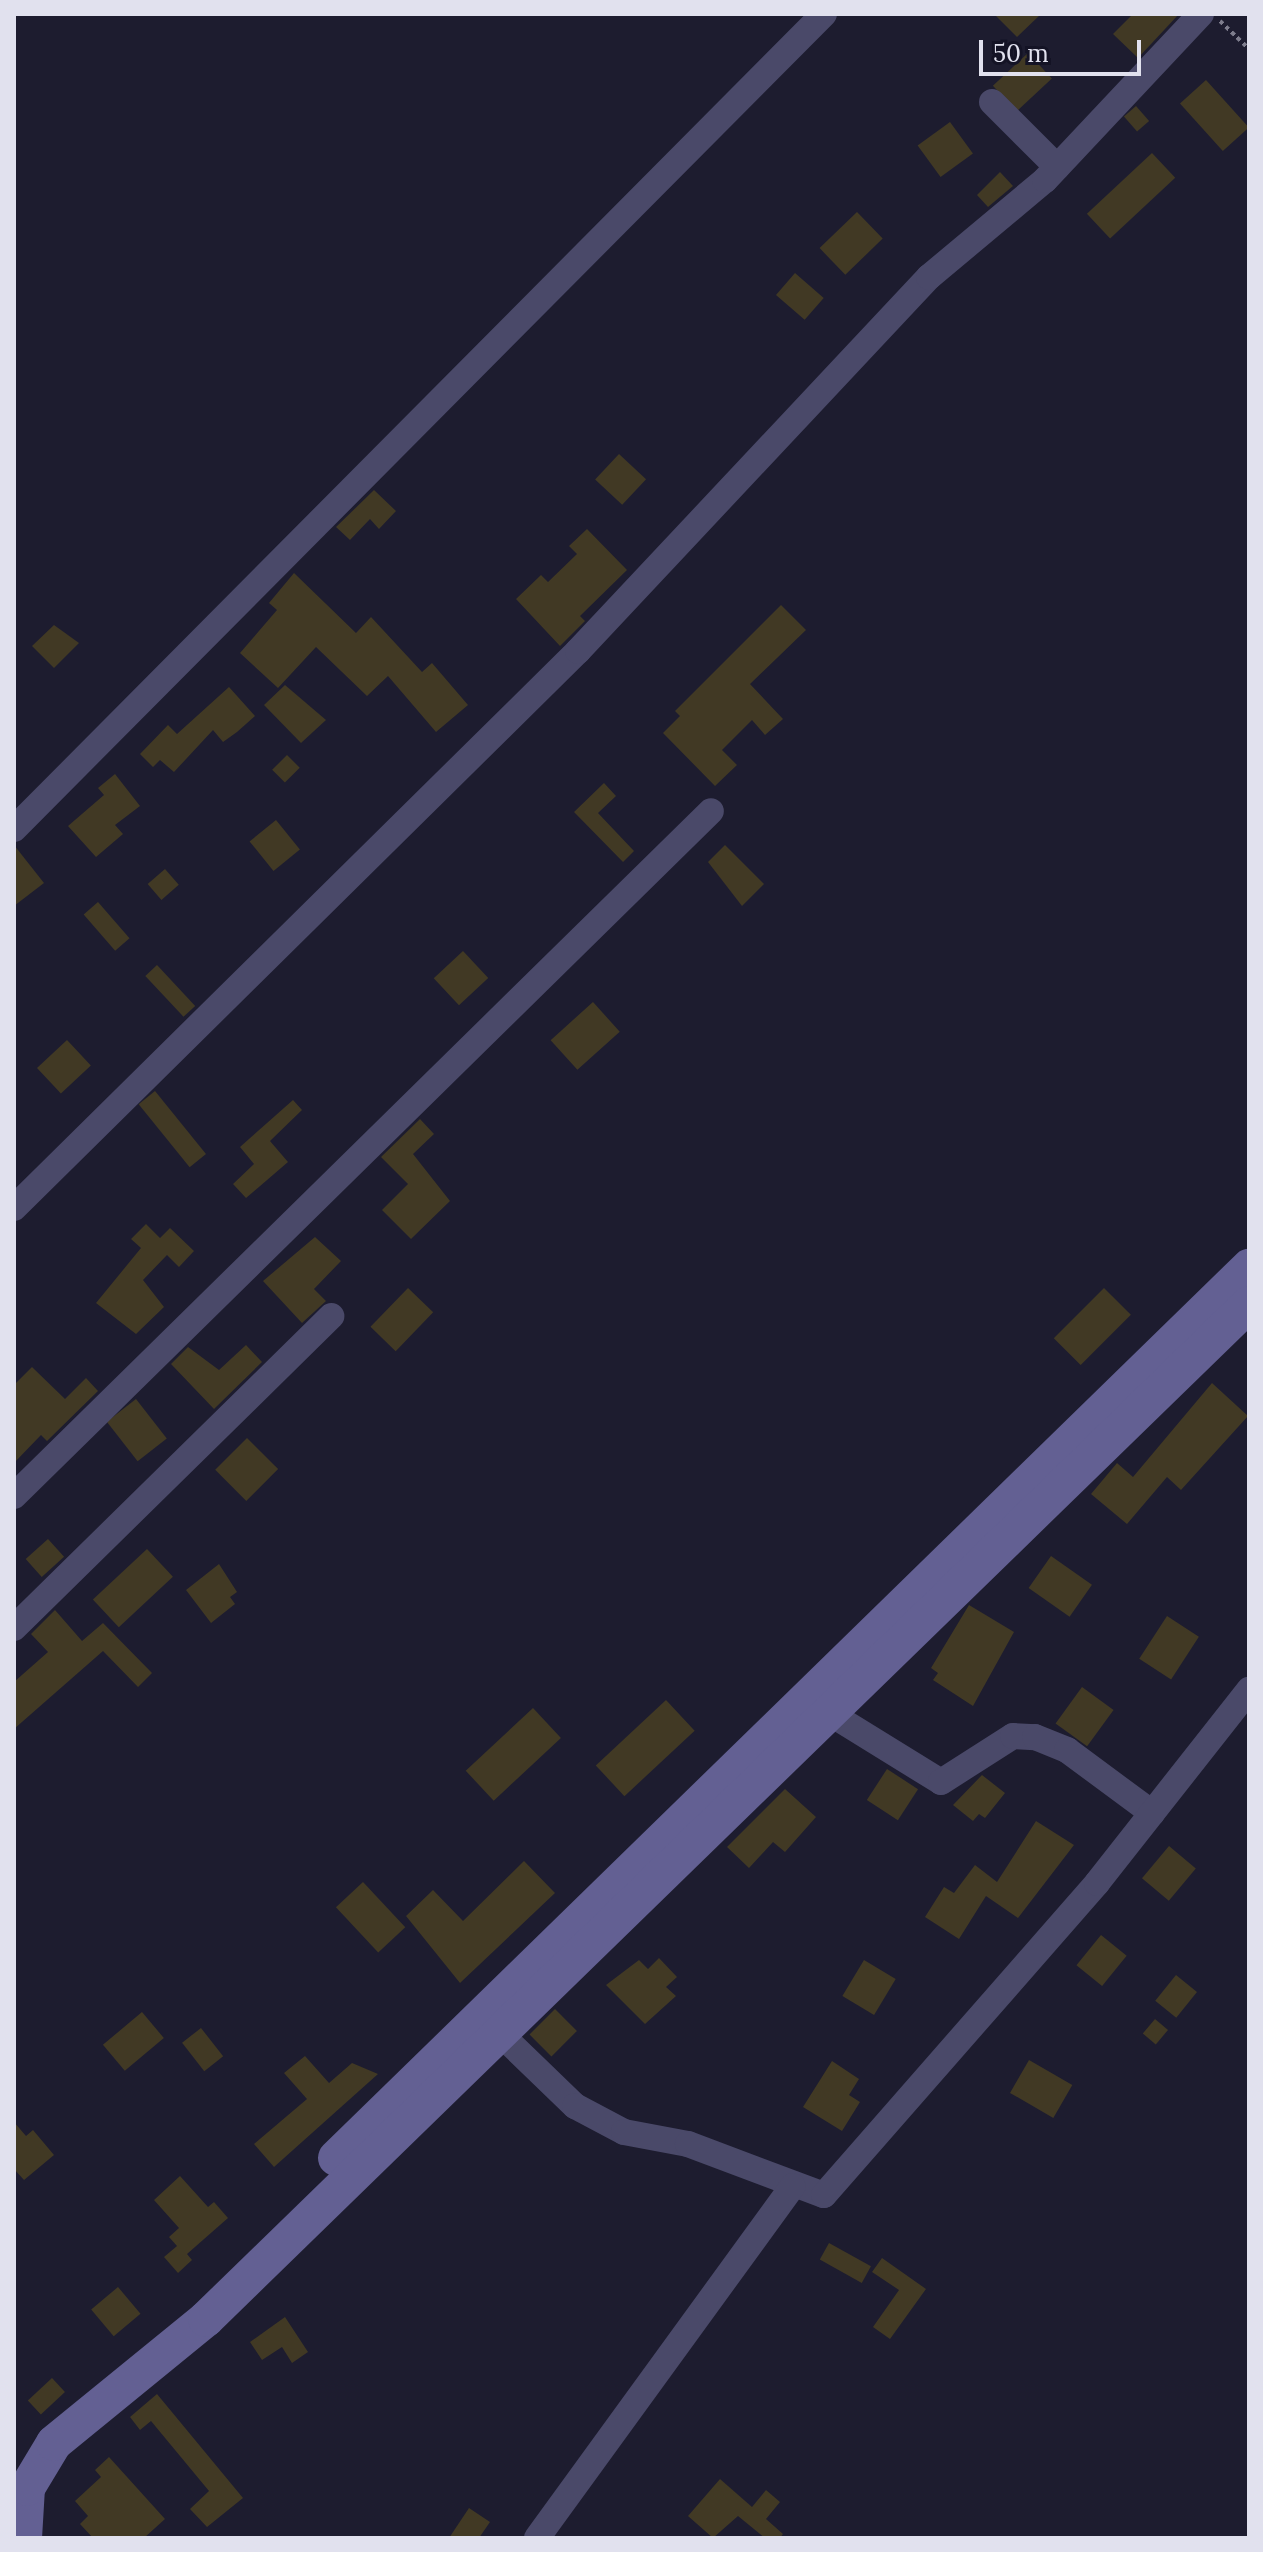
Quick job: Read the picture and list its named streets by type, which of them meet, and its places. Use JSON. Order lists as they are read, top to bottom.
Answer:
{
  "scale_bar": "50 m"
}
